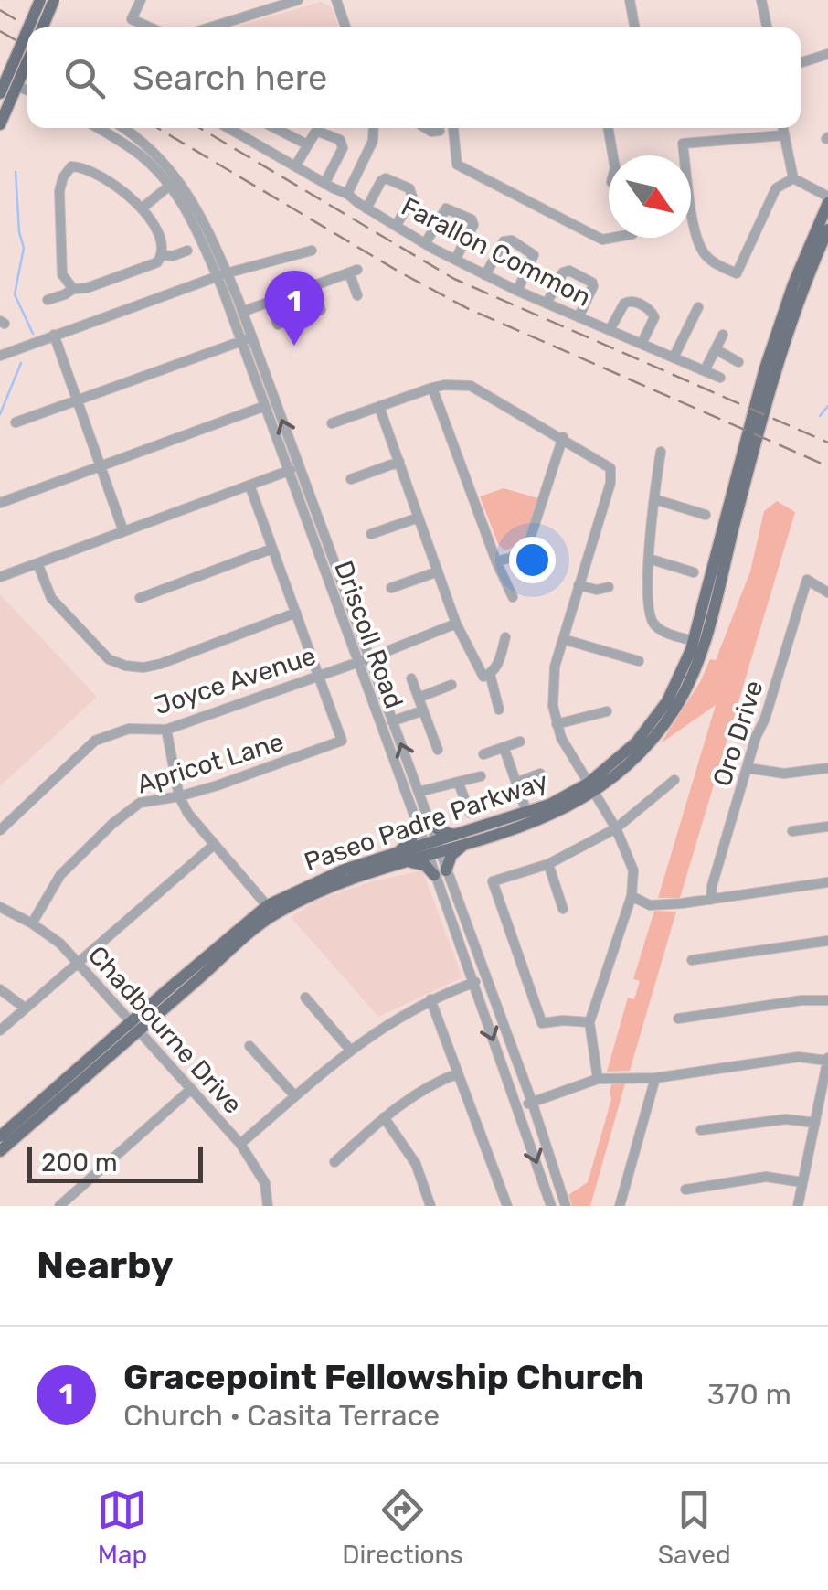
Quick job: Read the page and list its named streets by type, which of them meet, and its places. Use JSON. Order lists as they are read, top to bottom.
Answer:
{
  "streets": {
    "main road": ["Paseo Padre Parkway"],
    "street": [
      "Farallon Common",
      "Driscoll Road",
      "Joyce Avenue",
      "Oro Drive",
      "Apricot Lane",
      "Chadbourne Drive"
    ]
  },
  "crossings": [
    ["Driscoll Road", "Joyce Avenue"],
    ["Driscoll Road", "Paseo Padre Parkway"],
    ["Joyce Avenue", "Apricot Lane"],
    ["Apricot Lane", "Chadbourne Drive"],
    ["Paseo Padre Parkway", "Chadbourne Drive"]
  ],
  "scale_bar": "200 m",
  "north": "bottom right",
  "page": {
    "search": "Search here",
    "pins": "1",
    "scale": "200 m",
    "heading": "Nearby",
    "list": [
      {
        "mark": "1",
        "name": "Gracepoint Fellowship Church",
        "note": "Church · Casita Terrace",
        "value": "370 m"
      }
    ],
    "nav": ["Map", "Directions", "Saved"]
  }
}
